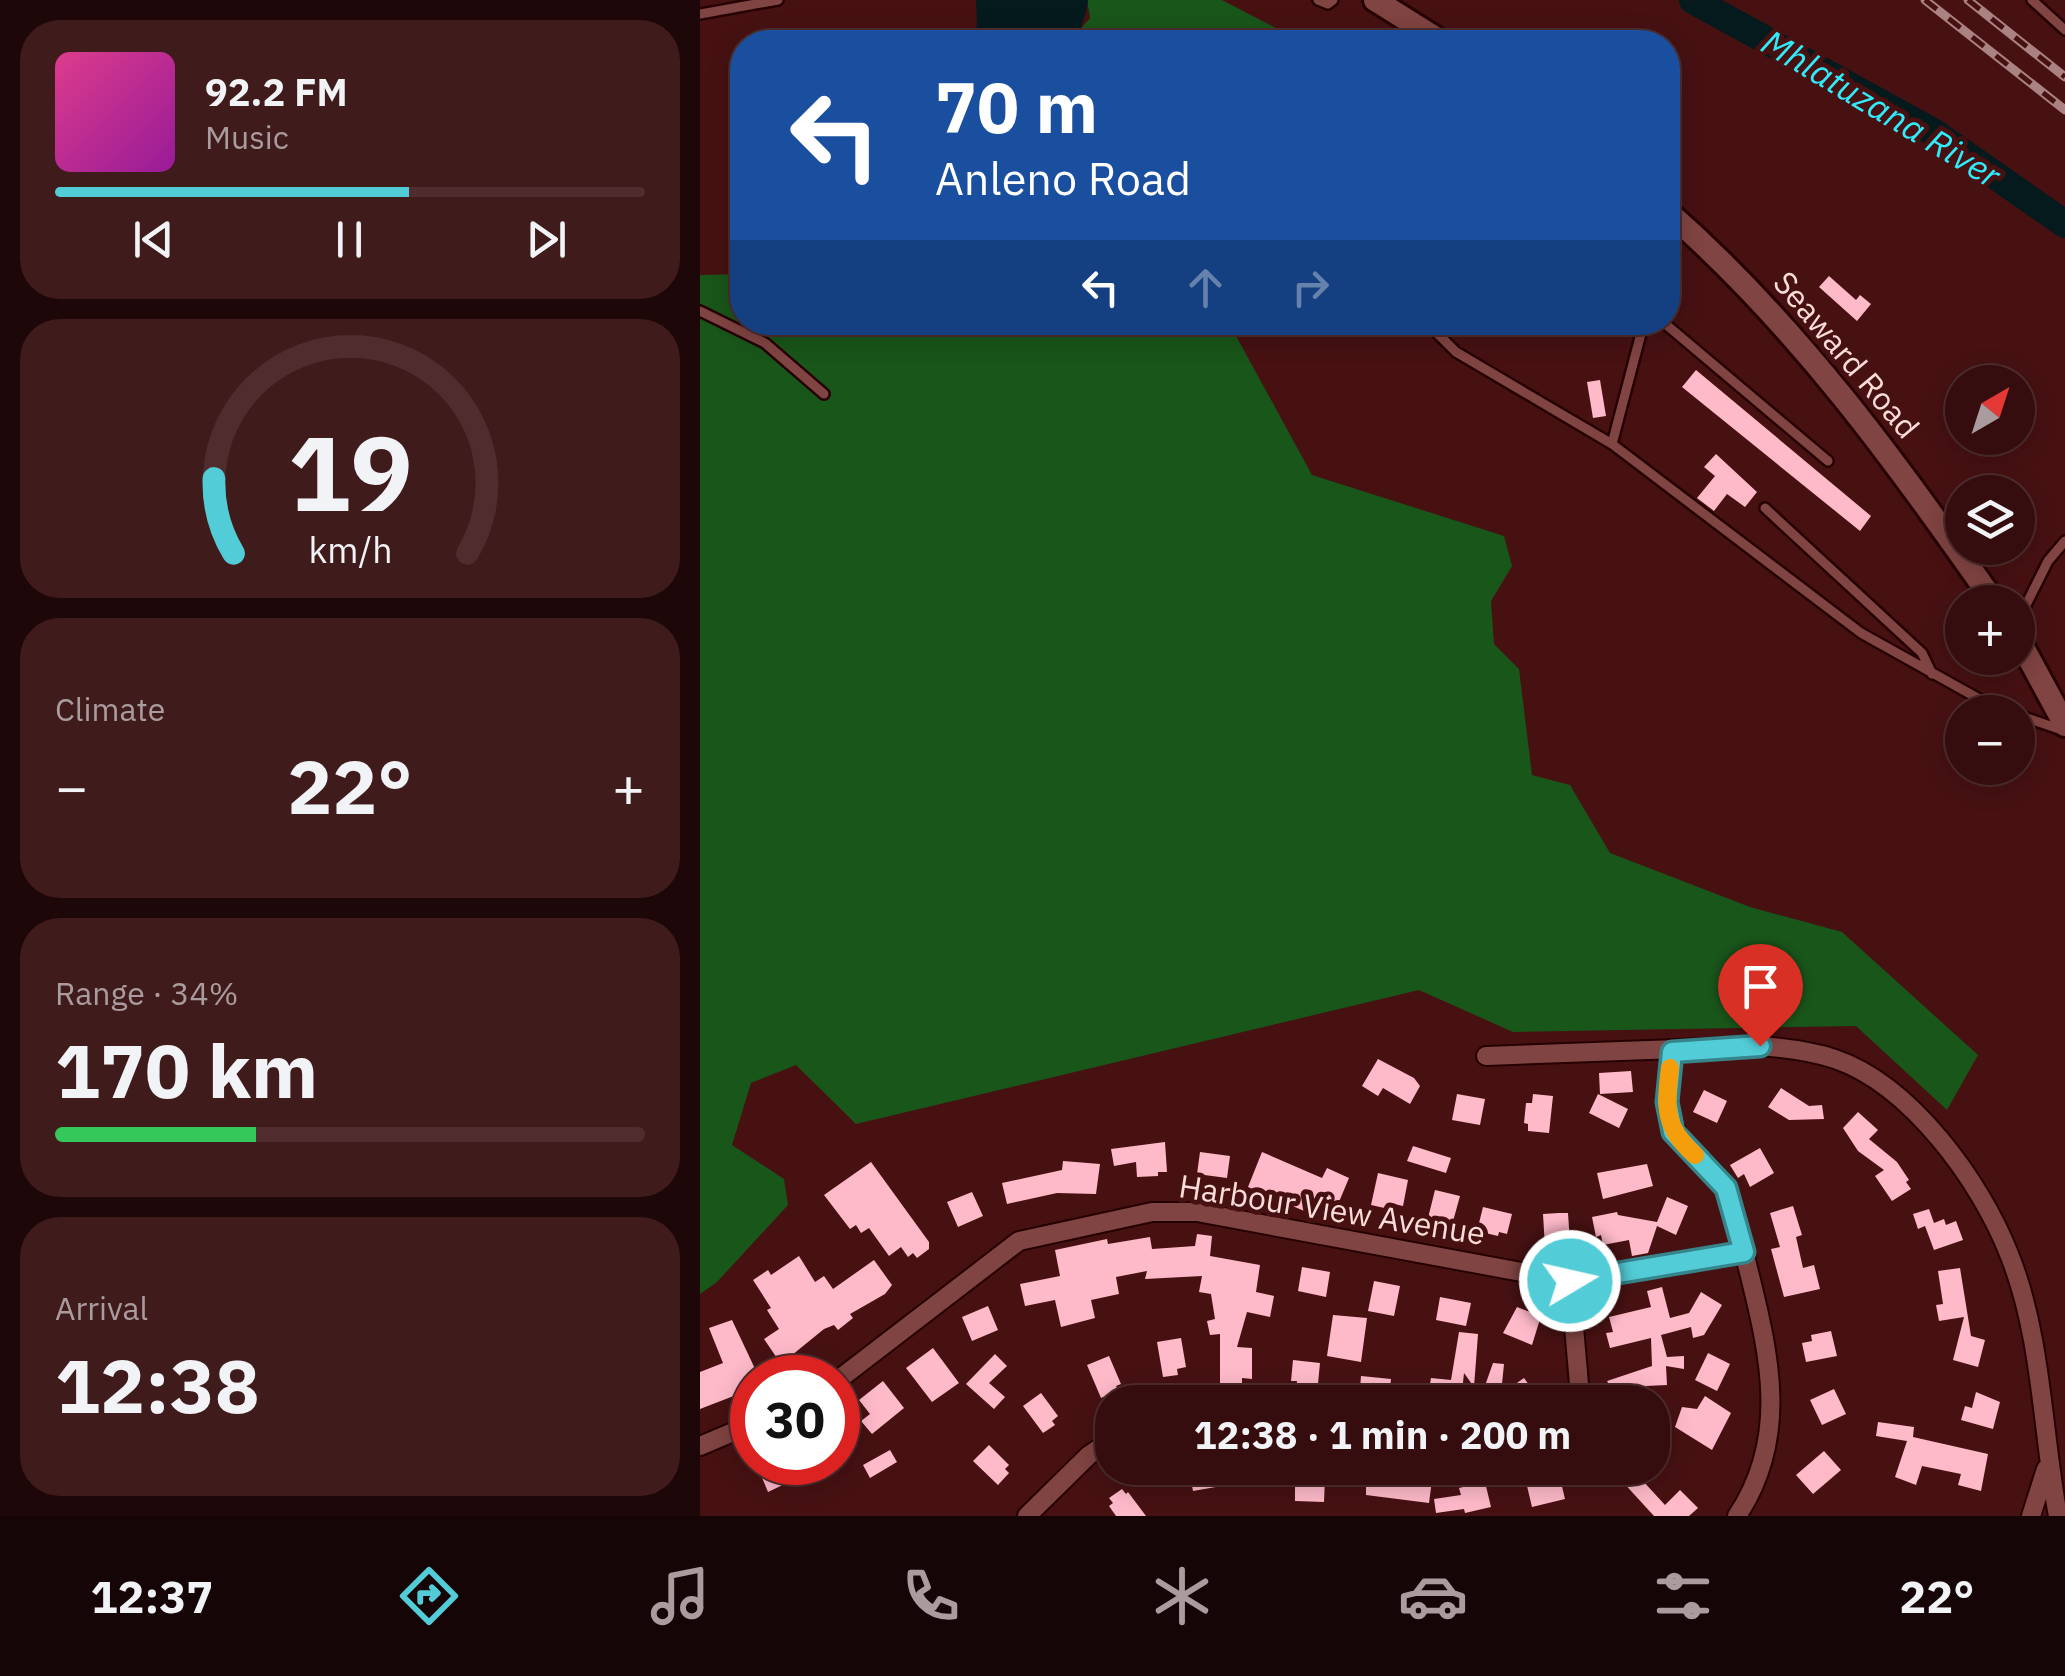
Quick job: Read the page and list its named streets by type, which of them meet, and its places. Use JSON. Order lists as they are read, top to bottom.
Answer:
{
  "streets": {
    "street": ["Seaward Road", "Harbour View Avenue"]
  },
  "water": ["Mhlatuzana River"],
  "north": "top right",
  "page": {
    "turn": ["70 m", "Anleno Road"],
    "song": ["92.2 FM", "Music"],
    "map_buttons": ["+", "−"],
    "tile": [
      "Climate",
      ["Range · 34%", "170 km"],
      ["Arrival", "12:38"]
    ],
    "heat": ["−", "22°", "+"],
    "limit": "30",
    "trip": "12:38 · 1 min · 200 m",
    "tabs": ["12:37", "22°"],
    "gauge": ["19", "km/h"]
  }
}
